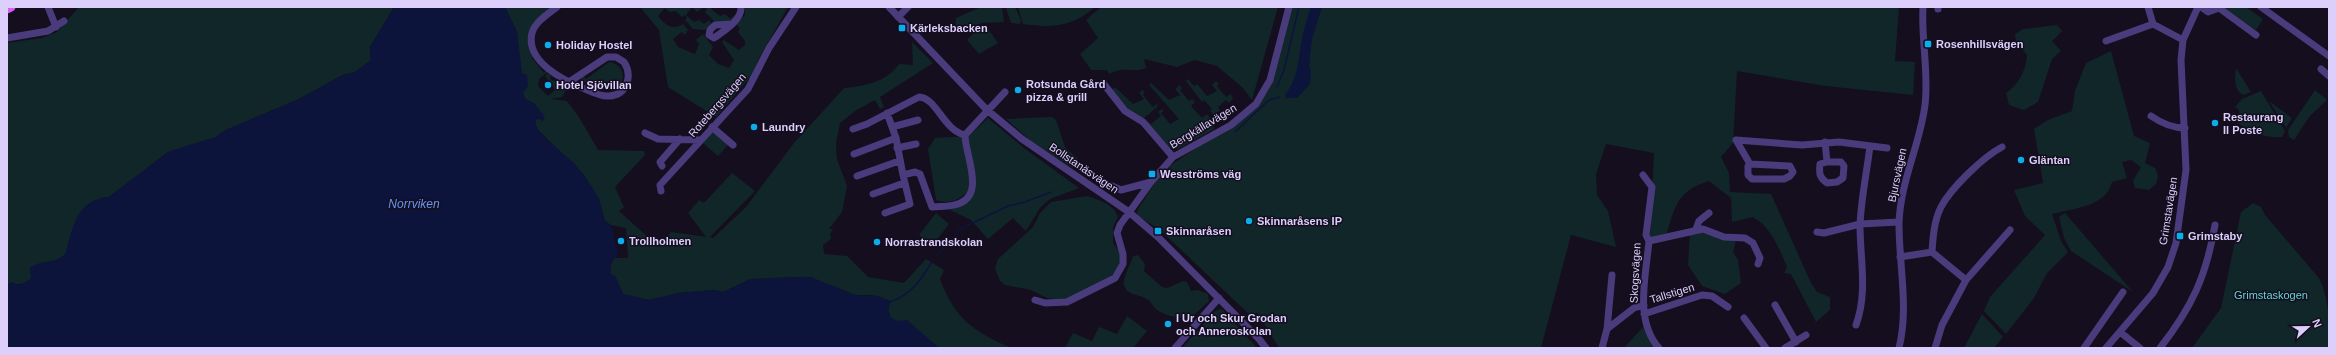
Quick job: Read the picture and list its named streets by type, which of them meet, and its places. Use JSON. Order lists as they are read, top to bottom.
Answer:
{
  "streets": {
    "street": [
      "Rotebergsvägen",
      "Bergkällavägen",
      "Bollstanäsvägen",
      "Bjursvägen",
      "Grimstavägen",
      "Skogsvägen",
      "Tallstigen"
    ]
  },
  "crossings": [
    ["Bergkällavägen", "Bollstanäsvägen"],
    ["Skogsvägen", "Tallstigen"]
  ],
  "water": ["Norrviken"],
  "parks": ["Grimstaskogen"],
  "places": {
    "transit": [
      "Kärleksbacken",
      "Rosenhillsvägen",
      "Wesströms väg",
      "Skinnaråsen",
      "Grimstaby"
    ],
    "other": [
      "Holiday Hostel",
      "Hotel Sjövillan",
      "Rotsunda Gård pizza & grill",
      "Restaurang Il Poste",
      "Laundry",
      "Gläntan",
      "Skinnaråsens IP",
      "Trollholmen",
      "Norrastrandskolan",
      "I Ur och Skur Grodan och Anneroskolan"
    ]
  },
  "north": "right"
}
